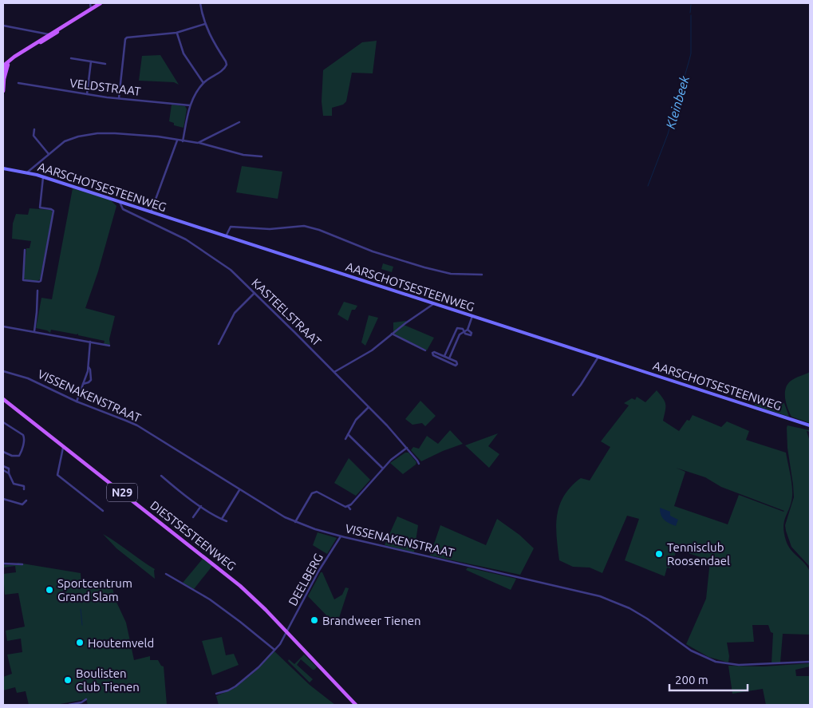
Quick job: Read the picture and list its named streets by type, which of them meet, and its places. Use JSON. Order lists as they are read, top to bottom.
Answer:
{
  "streets": {
    "main road": ["AARSCHOTSESTEENWEG", "N29", "DIESTSESTEENWEG"],
    "street": [
      "VELDSTRAAT",
      "KASTEELSTRAAT",
      "VISSENAKENSTRAAT",
      "DEELBERG"
    ]
  },
  "crossings": [
    ["AARSCHOTSESTEENWEG", "KASTEELSTRAAT"],
    ["VISSENAKENSTRAAT", "DEELBERG"],
    ["DIESTSESTEENWEG", "DEELBERG"]
  ],
  "water": ["Kleinbeek"],
  "places": [
    "Tennisclub Roosendael",
    "Sportcentrum Grand Slam",
    "Brandweer Tienen",
    "Houtemveld",
    "Boulisten Club Tienen"
  ],
  "scale_bar": "200 m"
}
